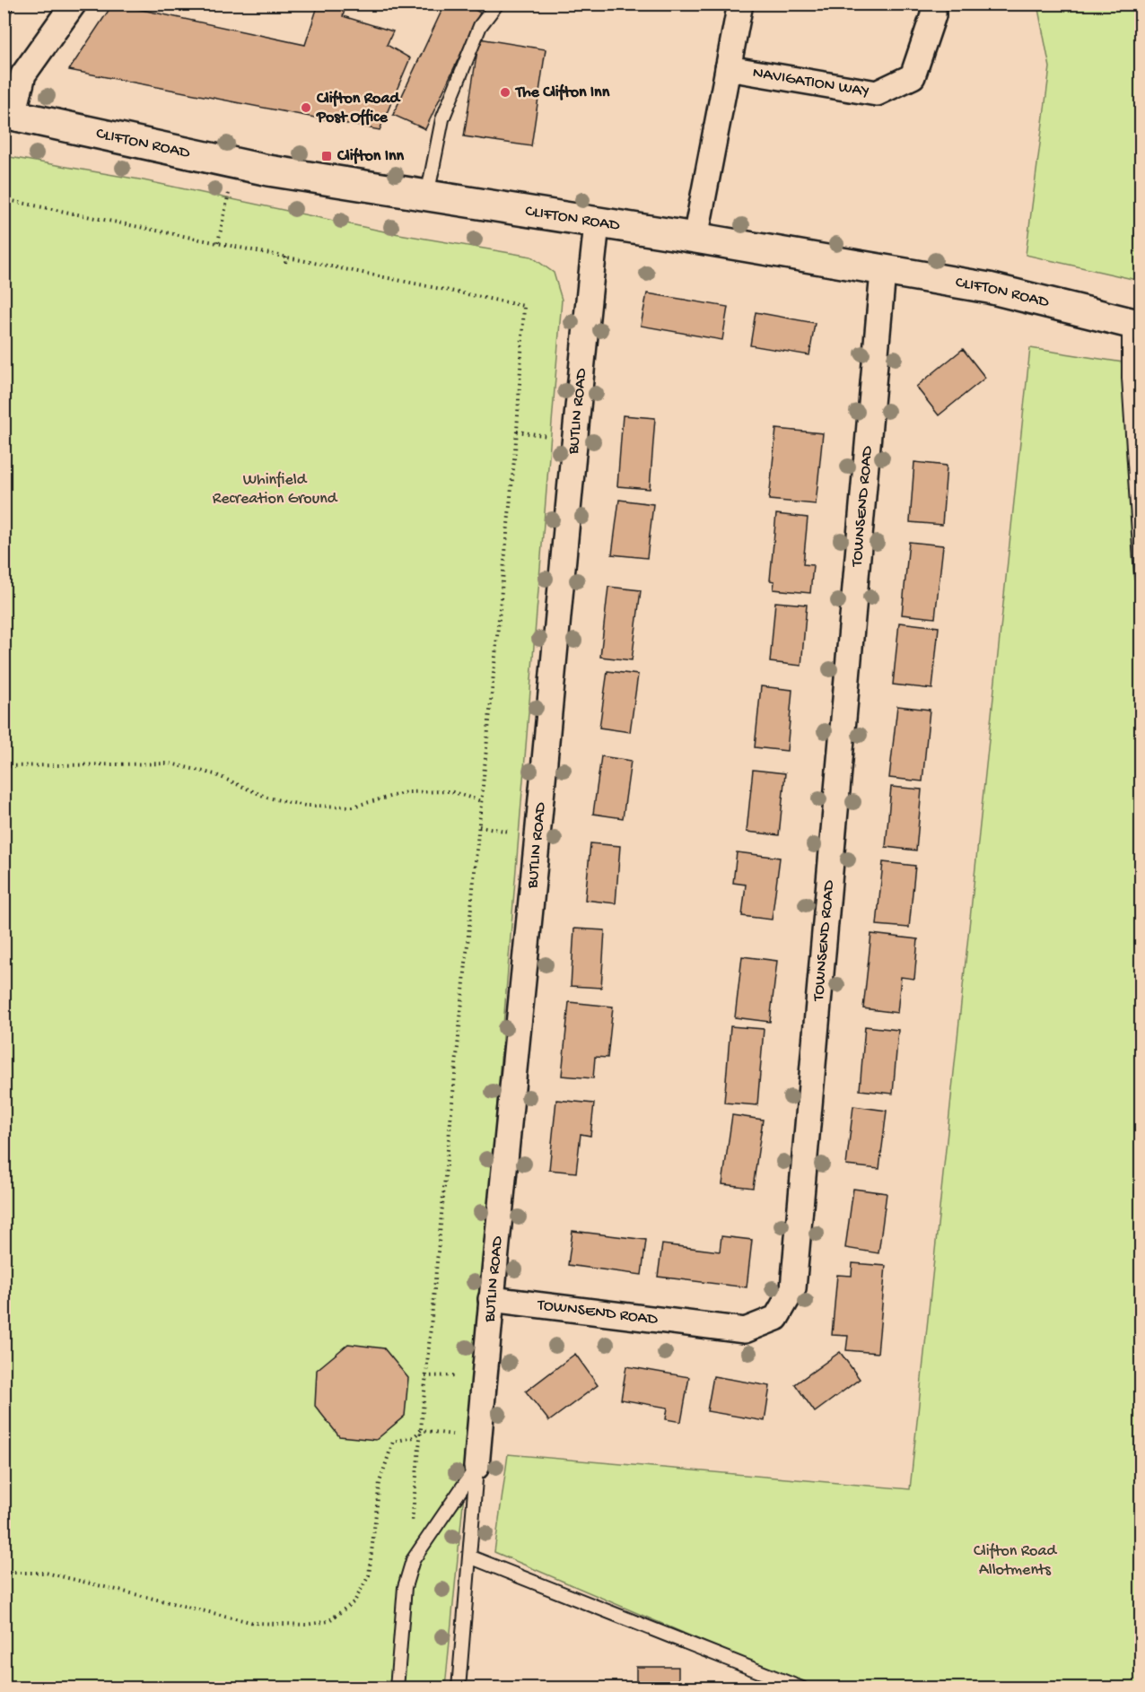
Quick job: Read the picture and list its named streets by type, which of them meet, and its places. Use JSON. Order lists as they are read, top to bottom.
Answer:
{
  "streets": {
    "street": [
      "NAVIGATION WAY",
      "CLIFTON ROAD",
      "BUTLIN ROAD",
      "TOWNSEND ROAD"
    ]
  },
  "crossings": [
    ["CLIFTON ROAD", "BUTLIN ROAD"],
    ["CLIFTON ROAD", "TOWNSEND ROAD"],
    ["BUTLIN ROAD", "TOWNSEND ROAD"]
  ],
  "parks": ["Whinfield Recreation Ground", "Clifton Road Allotments"],
  "places": {
    "other": ["The Clifton Inn", "Clifton Road Post Office"],
    "transit": ["Clifton Inn"]
  }
}
